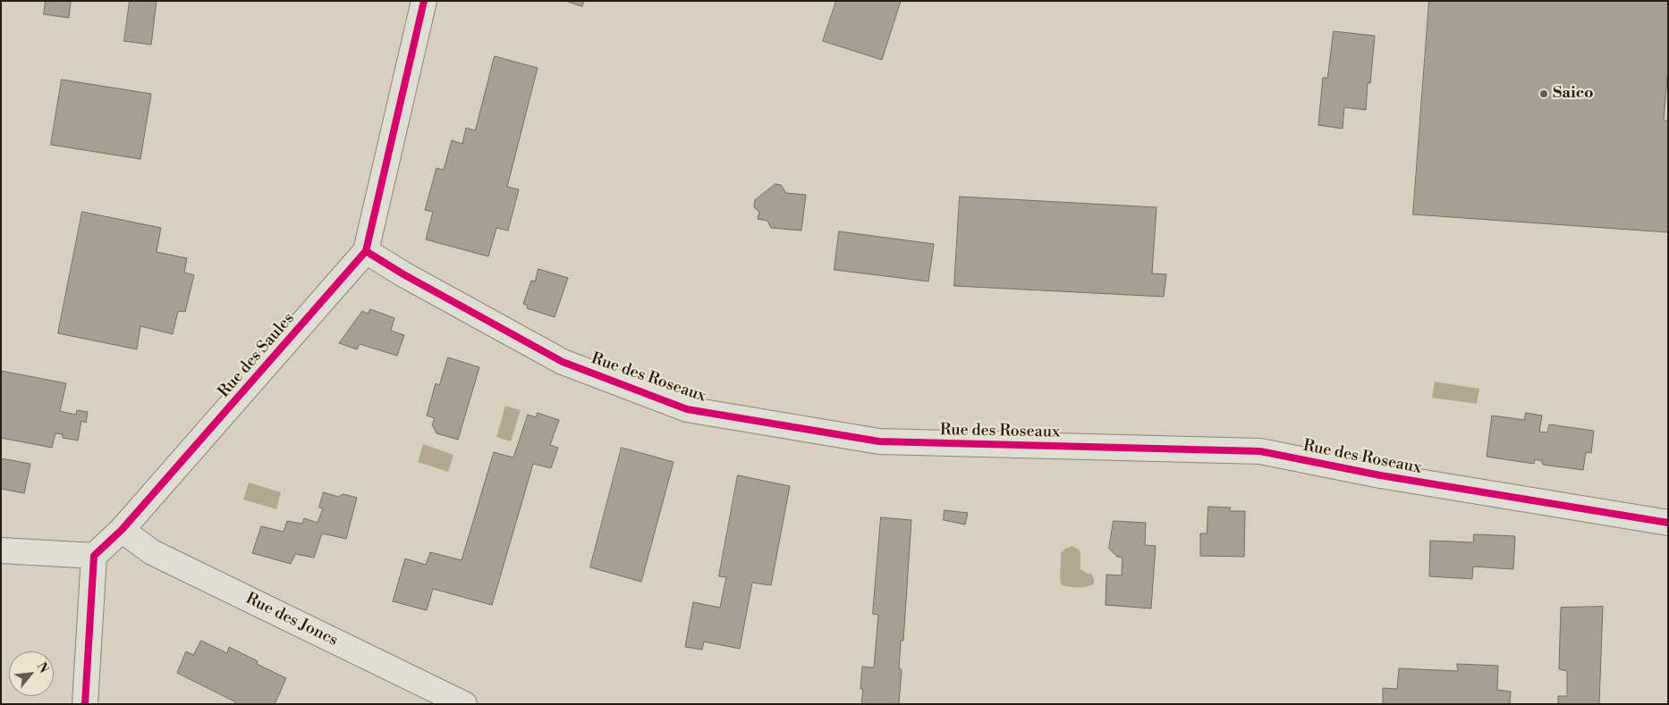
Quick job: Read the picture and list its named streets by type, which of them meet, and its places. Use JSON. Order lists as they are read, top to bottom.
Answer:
{
  "streets": {
    "street": ["Rue des Saules", "Rue des Roseaux", "Rue des Joncs"]
  },
  "crossings": [
    ["Rue des Saules", "Rue des Roseaux"],
    ["Rue des Saules", "Rue des Joncs"]
  ],
  "places": ["Saico"],
  "north": "top right"
}
